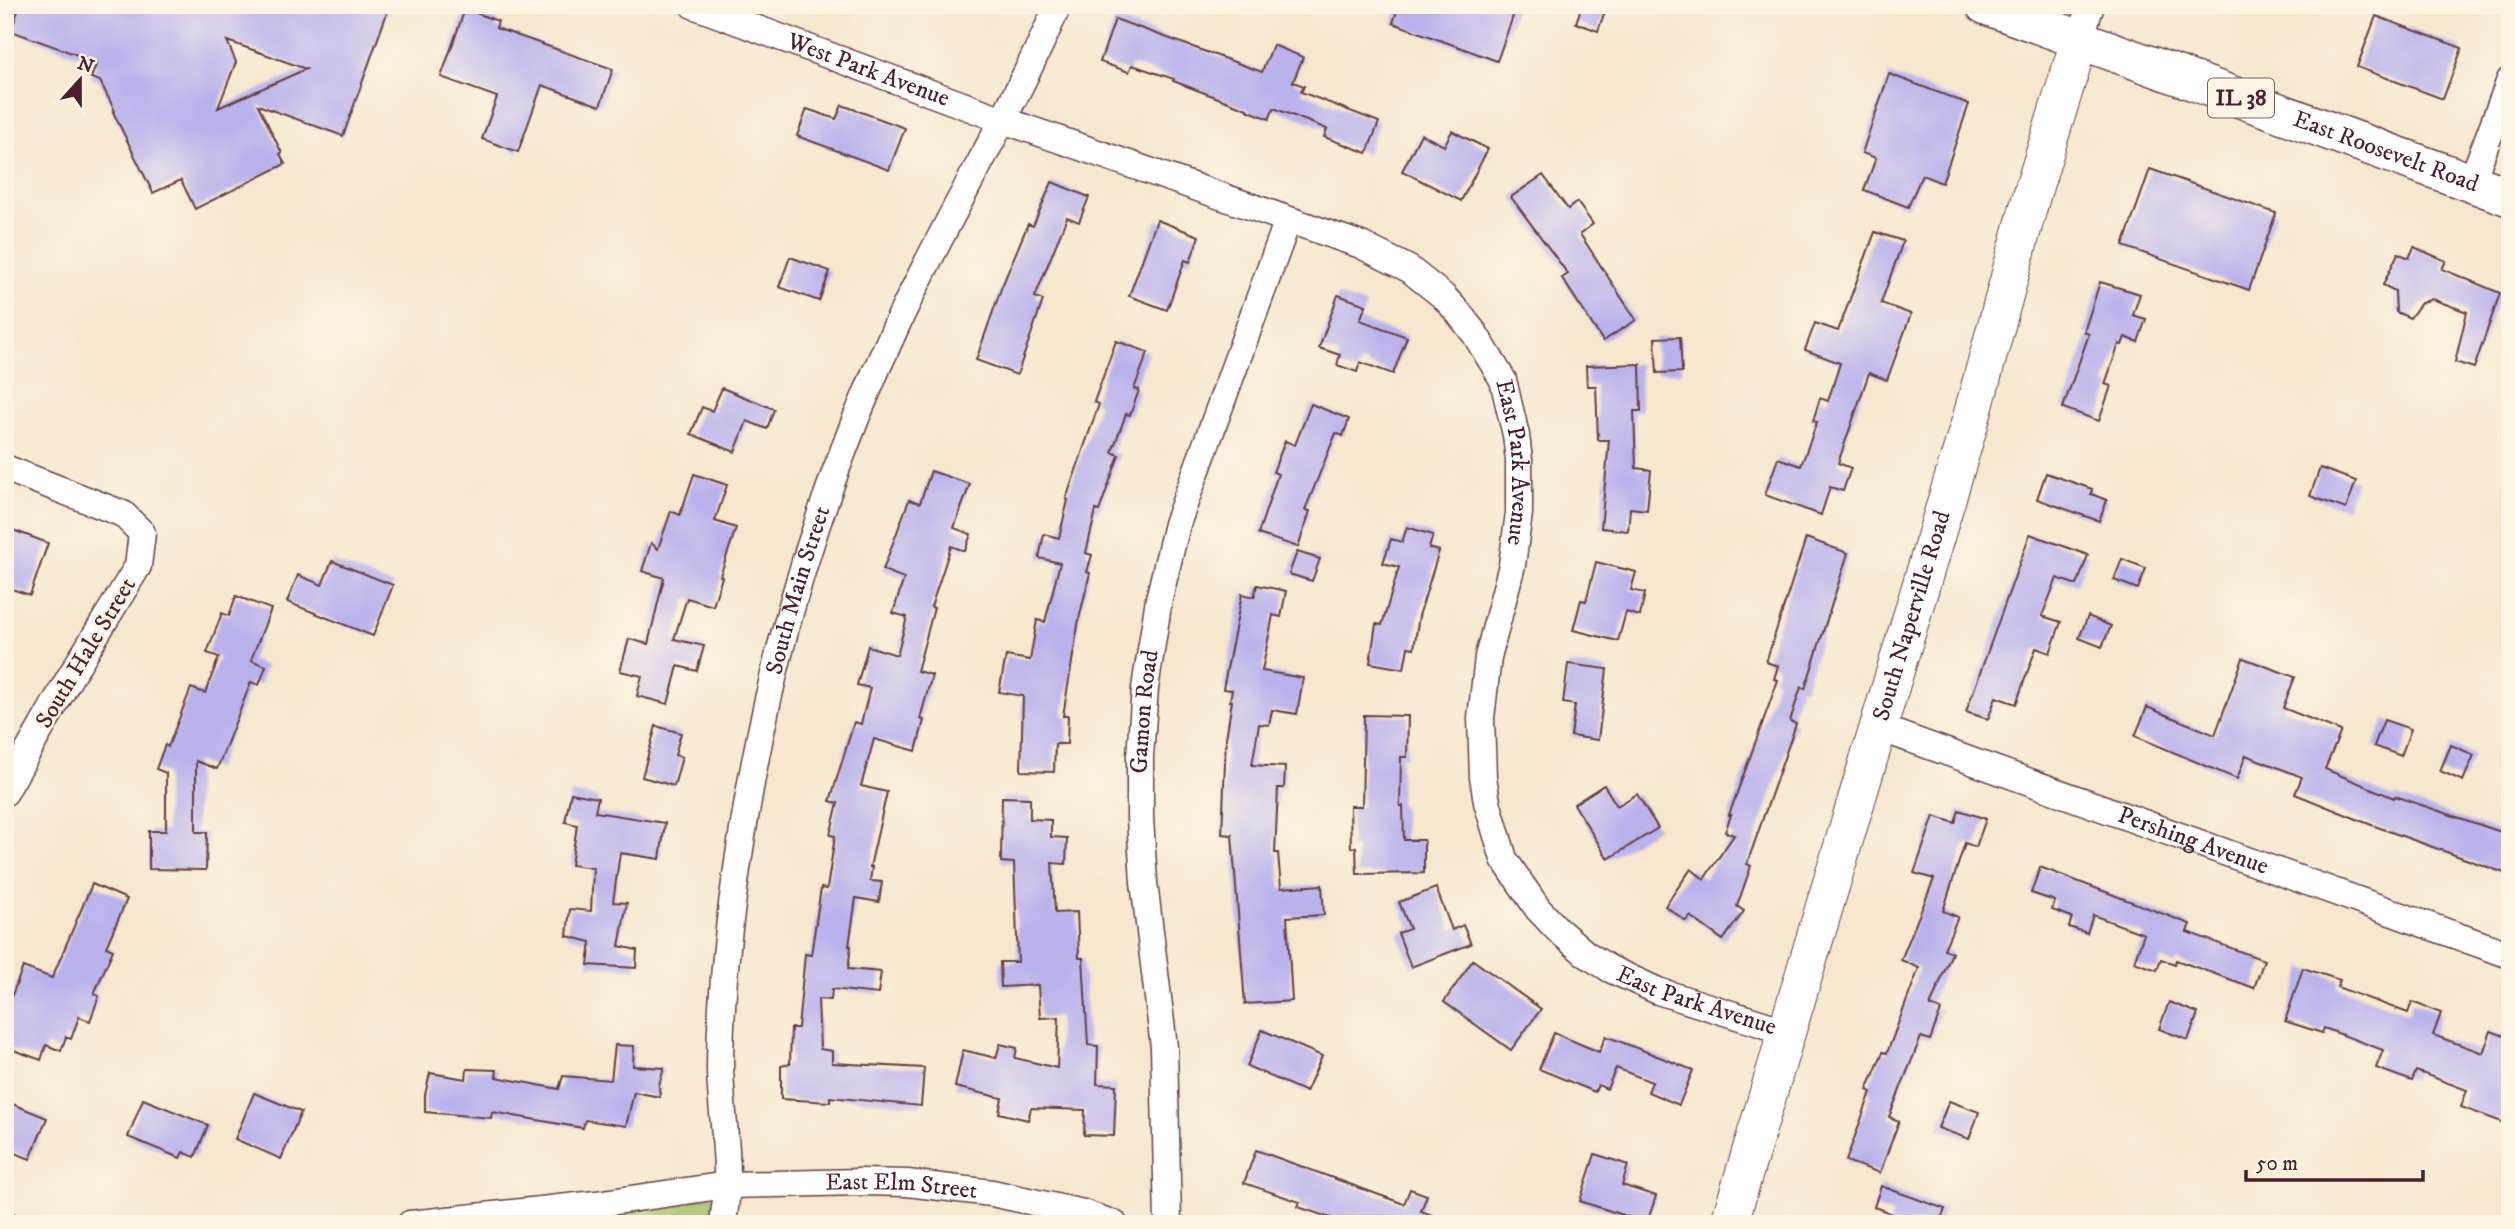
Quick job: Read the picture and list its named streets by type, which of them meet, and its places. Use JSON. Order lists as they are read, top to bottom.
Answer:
{
  "streets": {
    "main road": ["IL 38", "East Roosevelt Road", "South Naperville Road"],
    "street": [
      "West Park Avenue",
      "East Park Avenue",
      "South Main Street",
      "South Hale Street",
      "Gamon Road",
      "Pershing Avenue",
      "East Elm Street"
    ]
  },
  "crossings": [
    ["West Park Avenue", "East Park Avenue"],
    ["West Park Avenue", "South Main Street"],
    ["East Roosevelt Road", "South Naperville Road"],
    ["East Park Avenue", "South Main Street"],
    ["East Park Avenue", "South Naperville Road"],
    ["East Park Avenue", "Gamon Road"],
    ["South Main Street", "East Elm Street"],
    ["South Naperville Road", "Pershing Avenue"]
  ],
  "scale_bar": "50 m",
  "north": "top"
}
